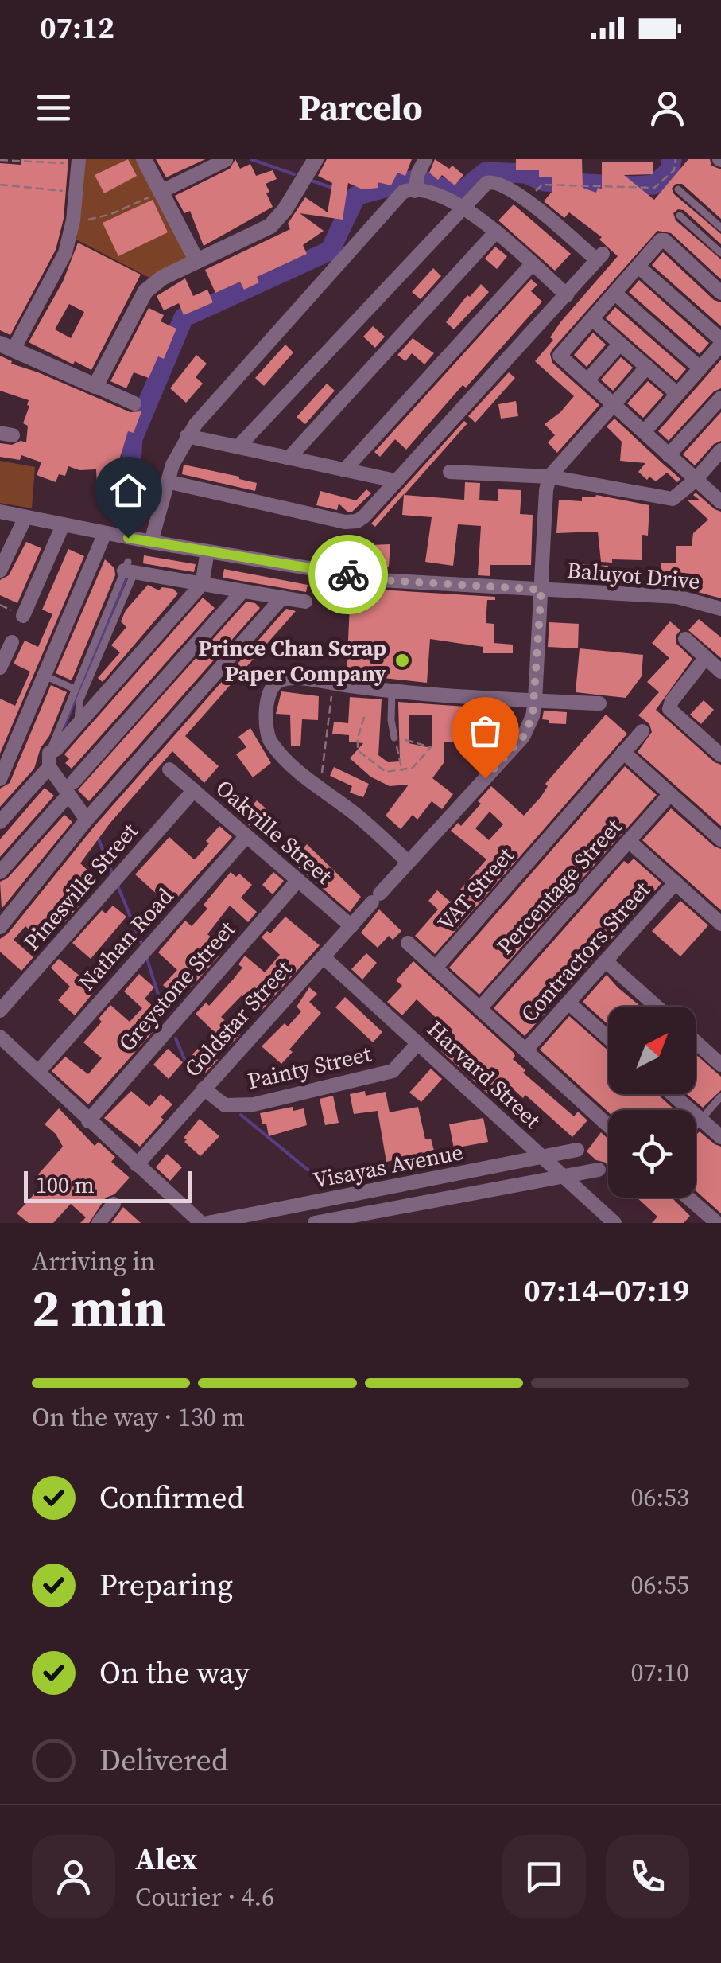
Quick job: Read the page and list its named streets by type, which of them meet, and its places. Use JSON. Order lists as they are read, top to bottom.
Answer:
{
  "streets": {
    "street": [
      "Baluyot Drive",
      "Oakville Street",
      "Pinesville Street",
      "Percentage Street",
      "VAT Street",
      "Nathan Road",
      "Contractors Street",
      "Greystone Street",
      "Goldstar Street",
      "Painty Street",
      "Harvard Street",
      "Visayas Avenue"
    ]
  },
  "crossings": [
    ["Baluyot Drive", "Goldstar Street"],
    ["Oakville Street", "Pinesville Street"],
    ["Oakville Street", "Nathan Road"],
    ["Oakville Street", "Greystone Street"],
    ["Oakville Street", "Goldstar Street"],
    ["Goldstar Street", "Painty Street"],
    ["Goldstar Street", "Harvard Street"],
    ["Painty Street", "Harvard Street"],
    ["Harvard Street", "Visayas Avenue"]
  ],
  "places": ["Prince Chan Scrap Paper Company"],
  "scale_bar": "100 m",
  "north": "top right",
  "page": {
    "status": "07:12",
    "header": "Parcelo",
    "scale": "100 m",
    "heading": ["2 min", "Arriving in", "07:14–07:19"],
    "panel": ["Alex", "Courier · 4.6"],
    "bar": "On the way · 130 m",
    "list": [
      ["Confirmed", "06:53"],
      ["Preparing", "06:55"],
      ["On the way", "07:10"],
      "Delivered"
    ]
  }
}
